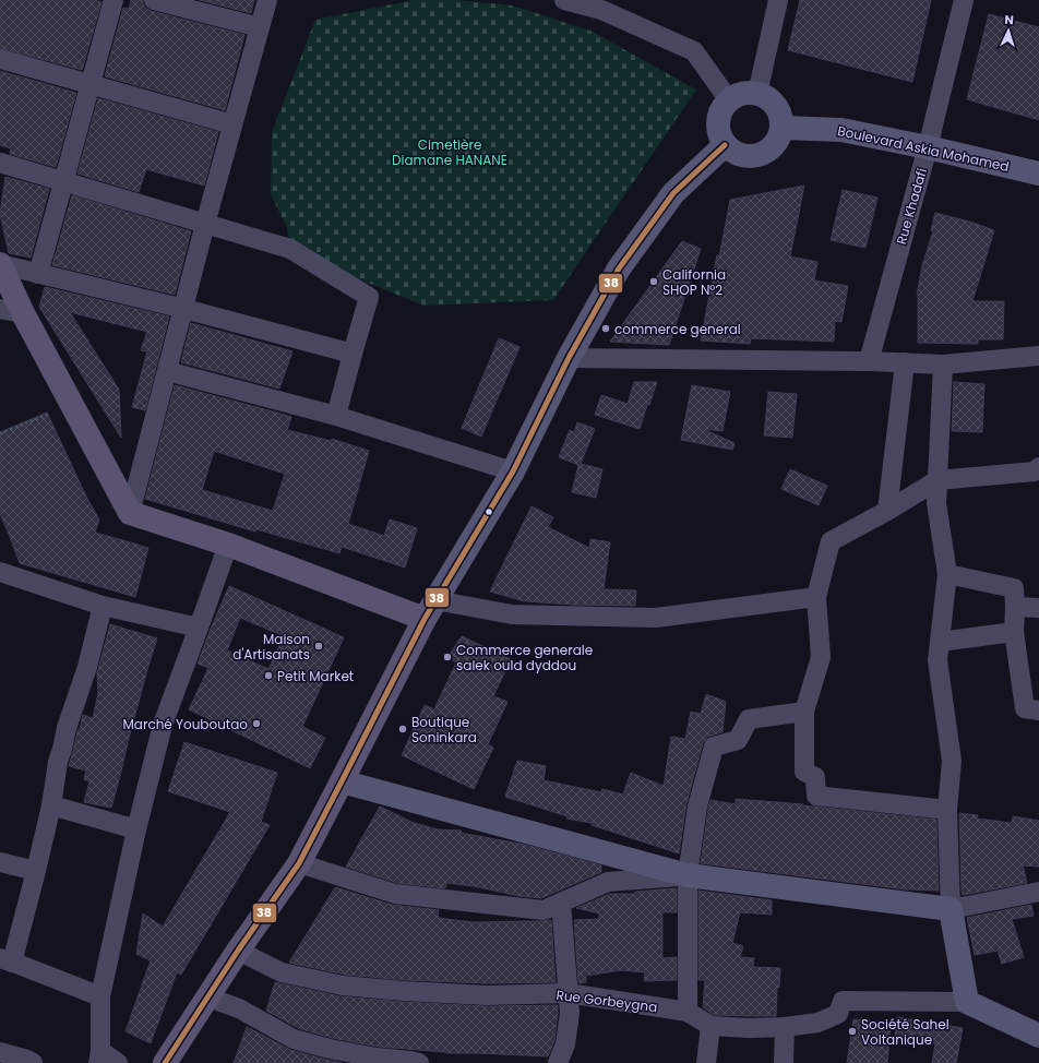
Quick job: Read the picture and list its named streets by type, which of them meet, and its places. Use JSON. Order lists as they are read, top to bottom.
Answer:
{
  "streets": {
    "street": ["Boulevard Askia Mohamed", "Rue Khadafi", "Rue Gorbeygna"]
  },
  "crossings": [
    ["Boulevard Askia Mohamed", "Rue Khadafi"]
  ],
  "parks": ["Cimetière Diamane HANANE"],
  "places": [
    "California SHOP N°2",
    "commerce general",
    "Maison d'Artisanats",
    "Commerce generale salek ould dyddou",
    "Petit Market",
    "Marché Youboutao",
    "Boutique Soninkara",
    "Société Sahel Voltanique"
  ],
  "lines": ["transit line 38"],
  "north": "top"
}
